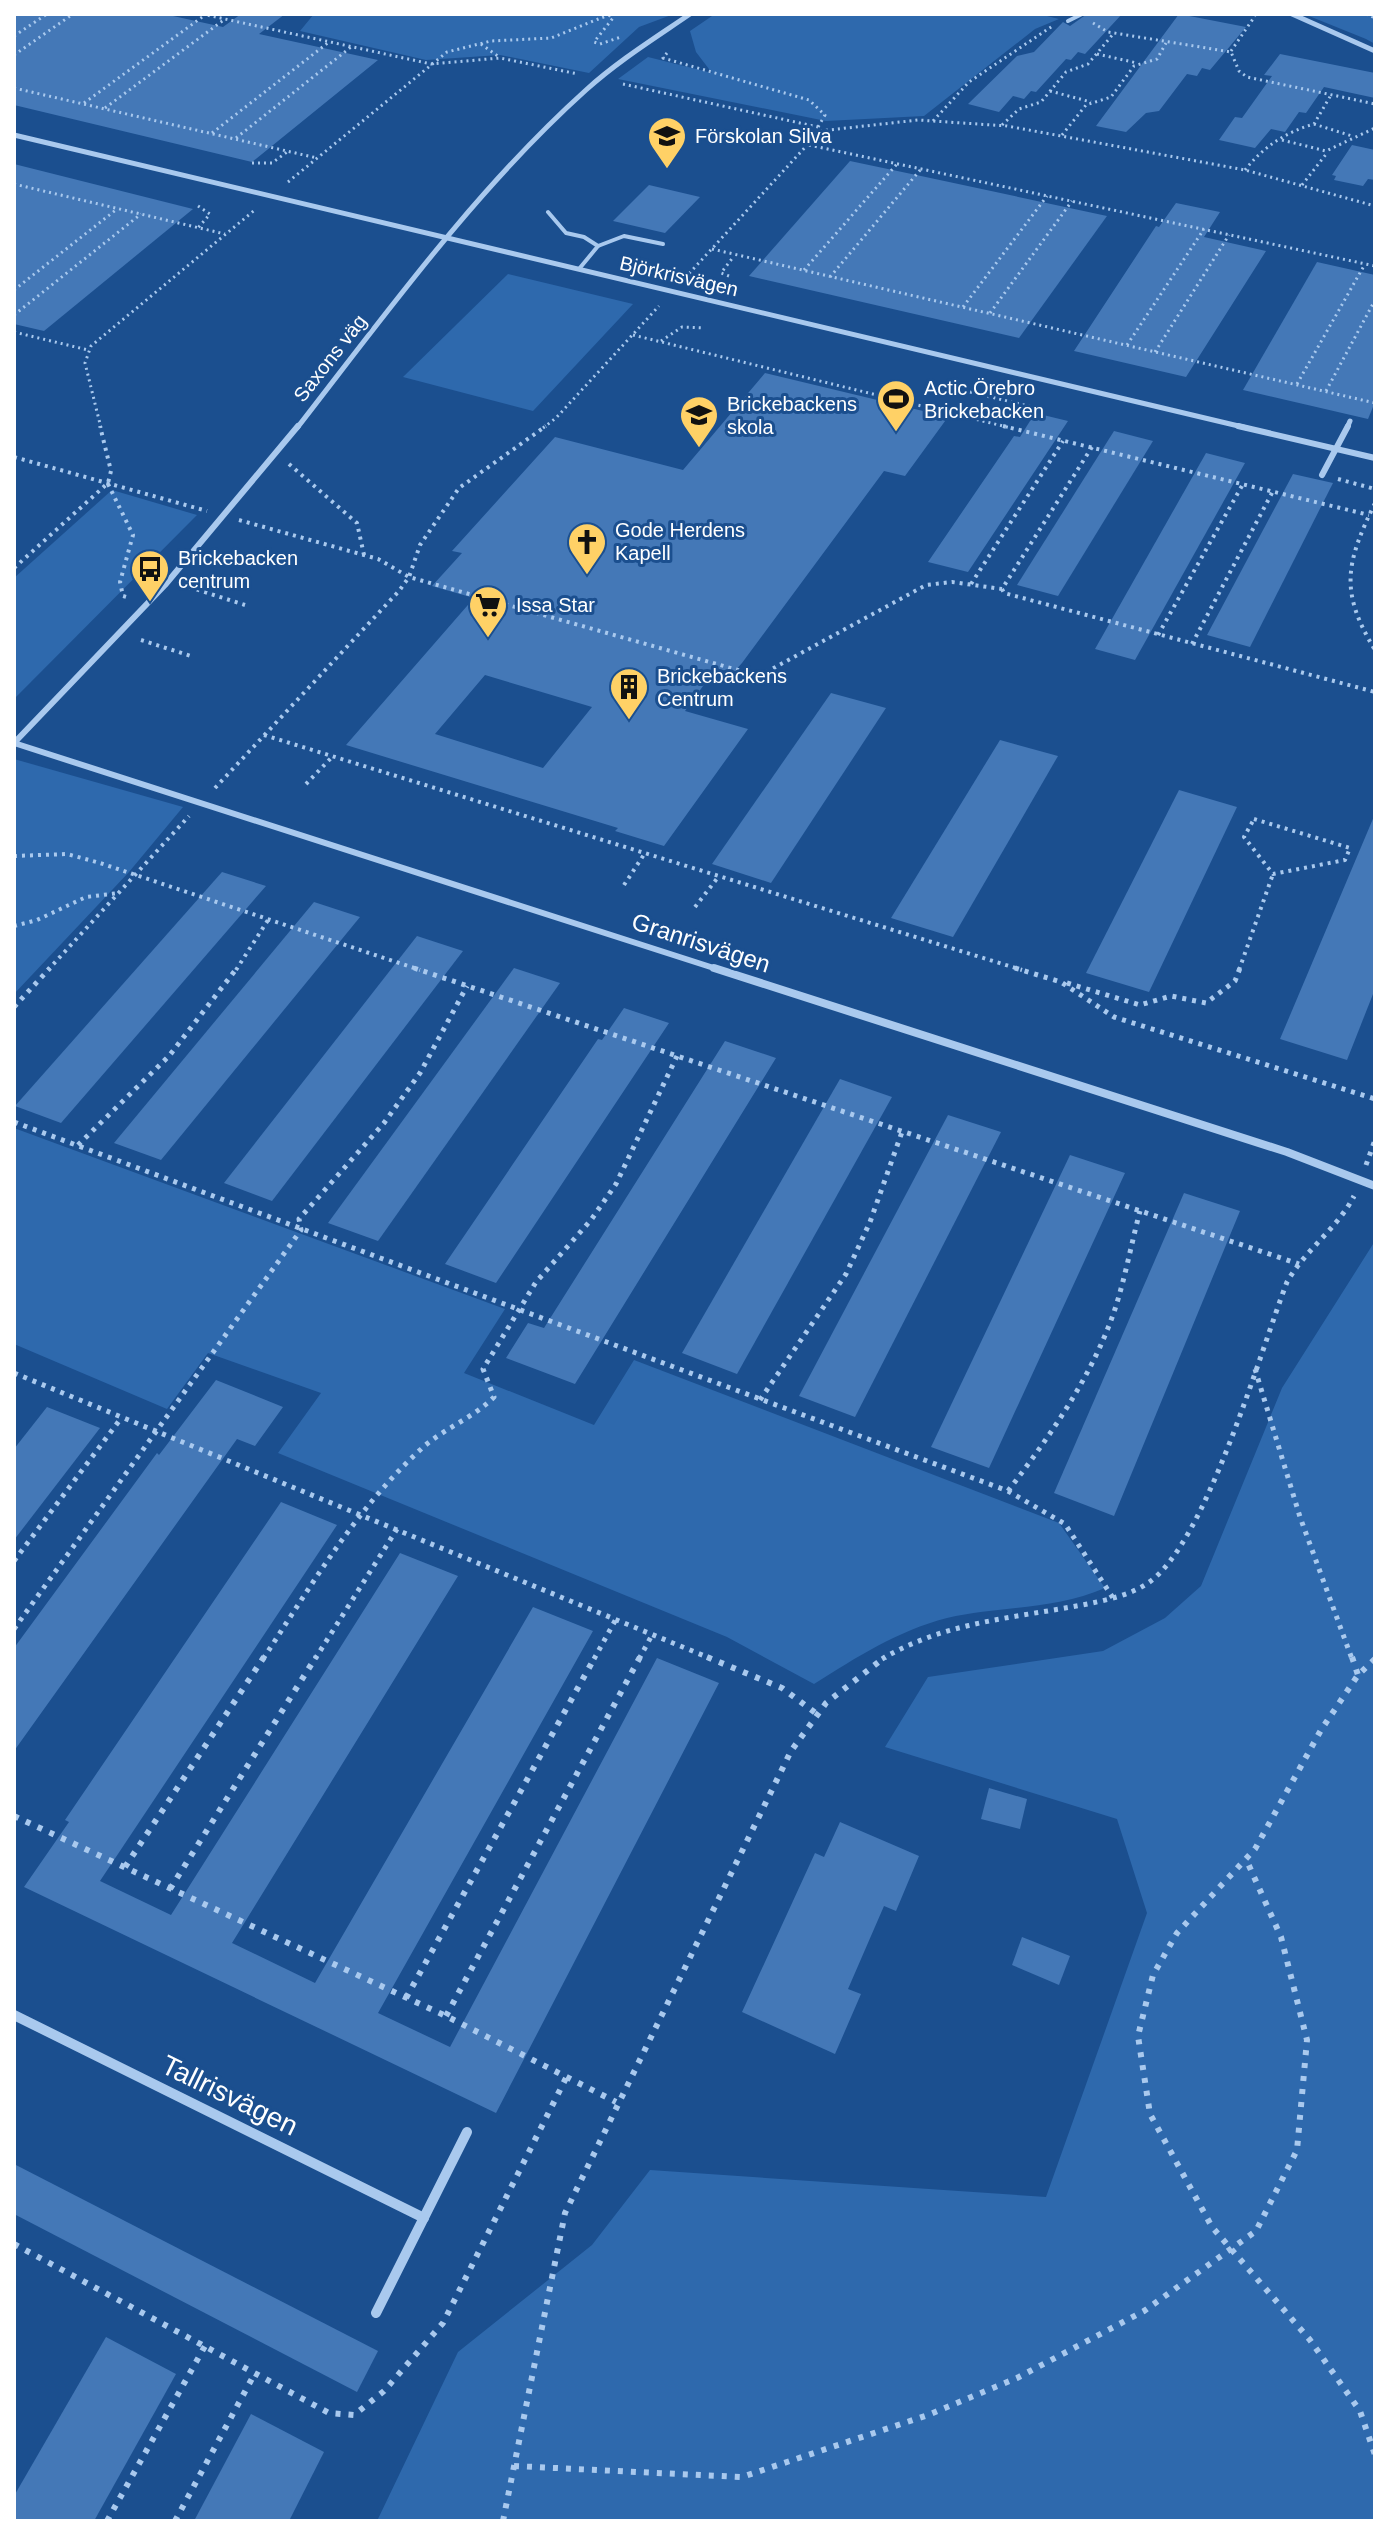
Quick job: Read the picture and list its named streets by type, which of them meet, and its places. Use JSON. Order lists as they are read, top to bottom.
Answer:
{
  "streets": {
    "street": [
      "Björkrisvägen",
      "Saxons väg",
      "Granrisvägen",
      "Tallrisvägen"
    ]
  },
  "crossings": [
    ["Björkrisvägen", "Saxons väg"],
    ["Saxons väg", "Granrisvägen"]
  ],
  "places": {
    "school or university": ["Förskolan Silva", "Brickebackens skola"],
    "sports": ["Actic Örebro Brickebacken"],
    "church": ["Gode Herdens Kapell"],
    "bus stop": ["Brickebacken centrum"],
    "supermarket": ["Issa Star"],
    "building": ["Brickebackens Centrum"]
  }
}
